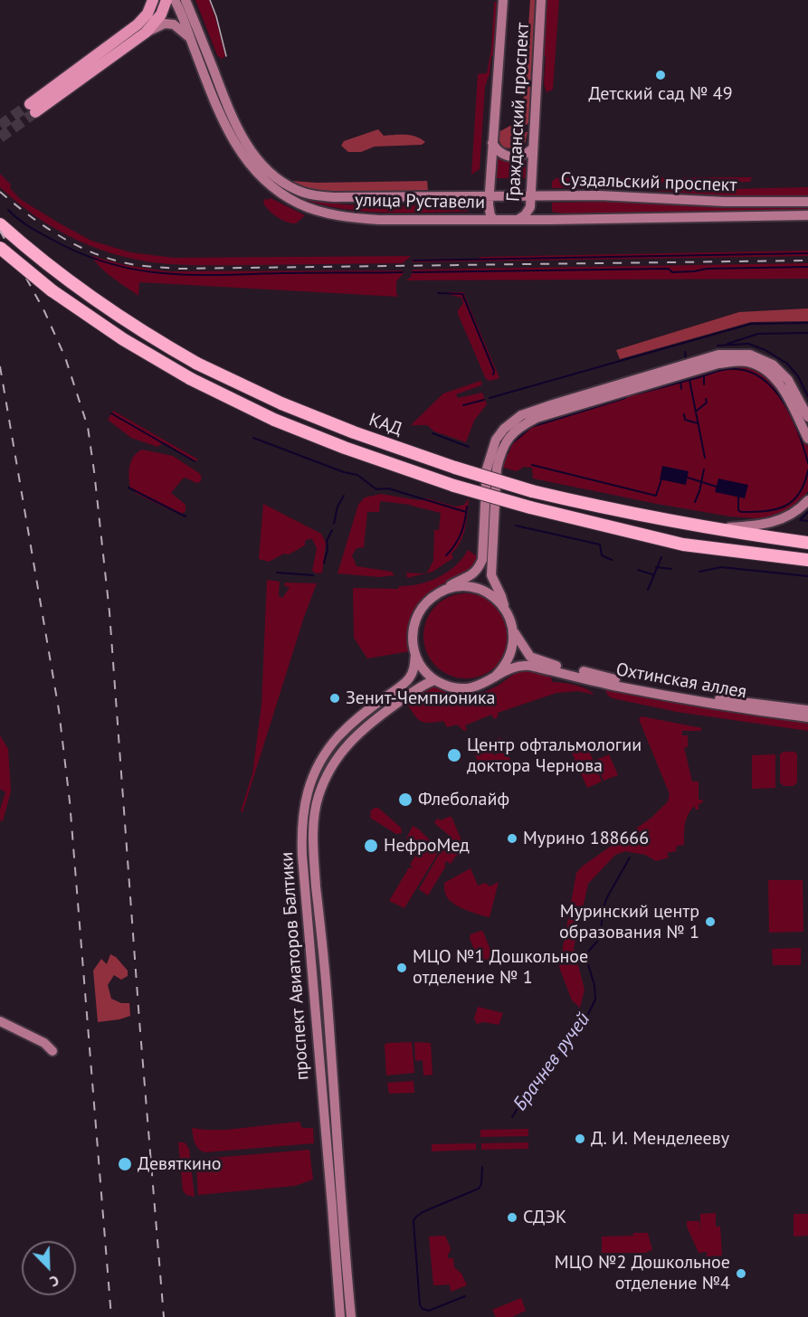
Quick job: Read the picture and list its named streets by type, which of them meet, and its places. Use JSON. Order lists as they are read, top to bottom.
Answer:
{
  "streets": {
    "highway": ["КАД"],
    "street": [
      "Гражданский проспект",
      "Суздальский проспект",
      "улица Руставели",
      "Охтинская аллея",
      "проспект Авиаторов Балтики"
    ]
  },
  "crossings": [
    ["Гражданский проспект", "Суздальский проспект"],
    ["Гражданский проспект", "улица Руставели"],
    ["Суздальский проспект", "улица Руставели"]
  ],
  "water": ["Брачнев ручей"],
  "places": [
    "Детский сад № 49",
    "Зенит-Чемпионика",
    "Центр офтальмологии доктора Чернова",
    "Флеболайф",
    "Мурино 188666",
    "НефроМед",
    "Муринский центр образования № 1",
    "МЦО №1 Дошкольное отделение № 1",
    "Д. И. Менделееву",
    "Девяткино",
    "СДЭК",
    "МЦО №2 Дошкольное отделение №4"
  ],
  "north": "bottom right"
}
